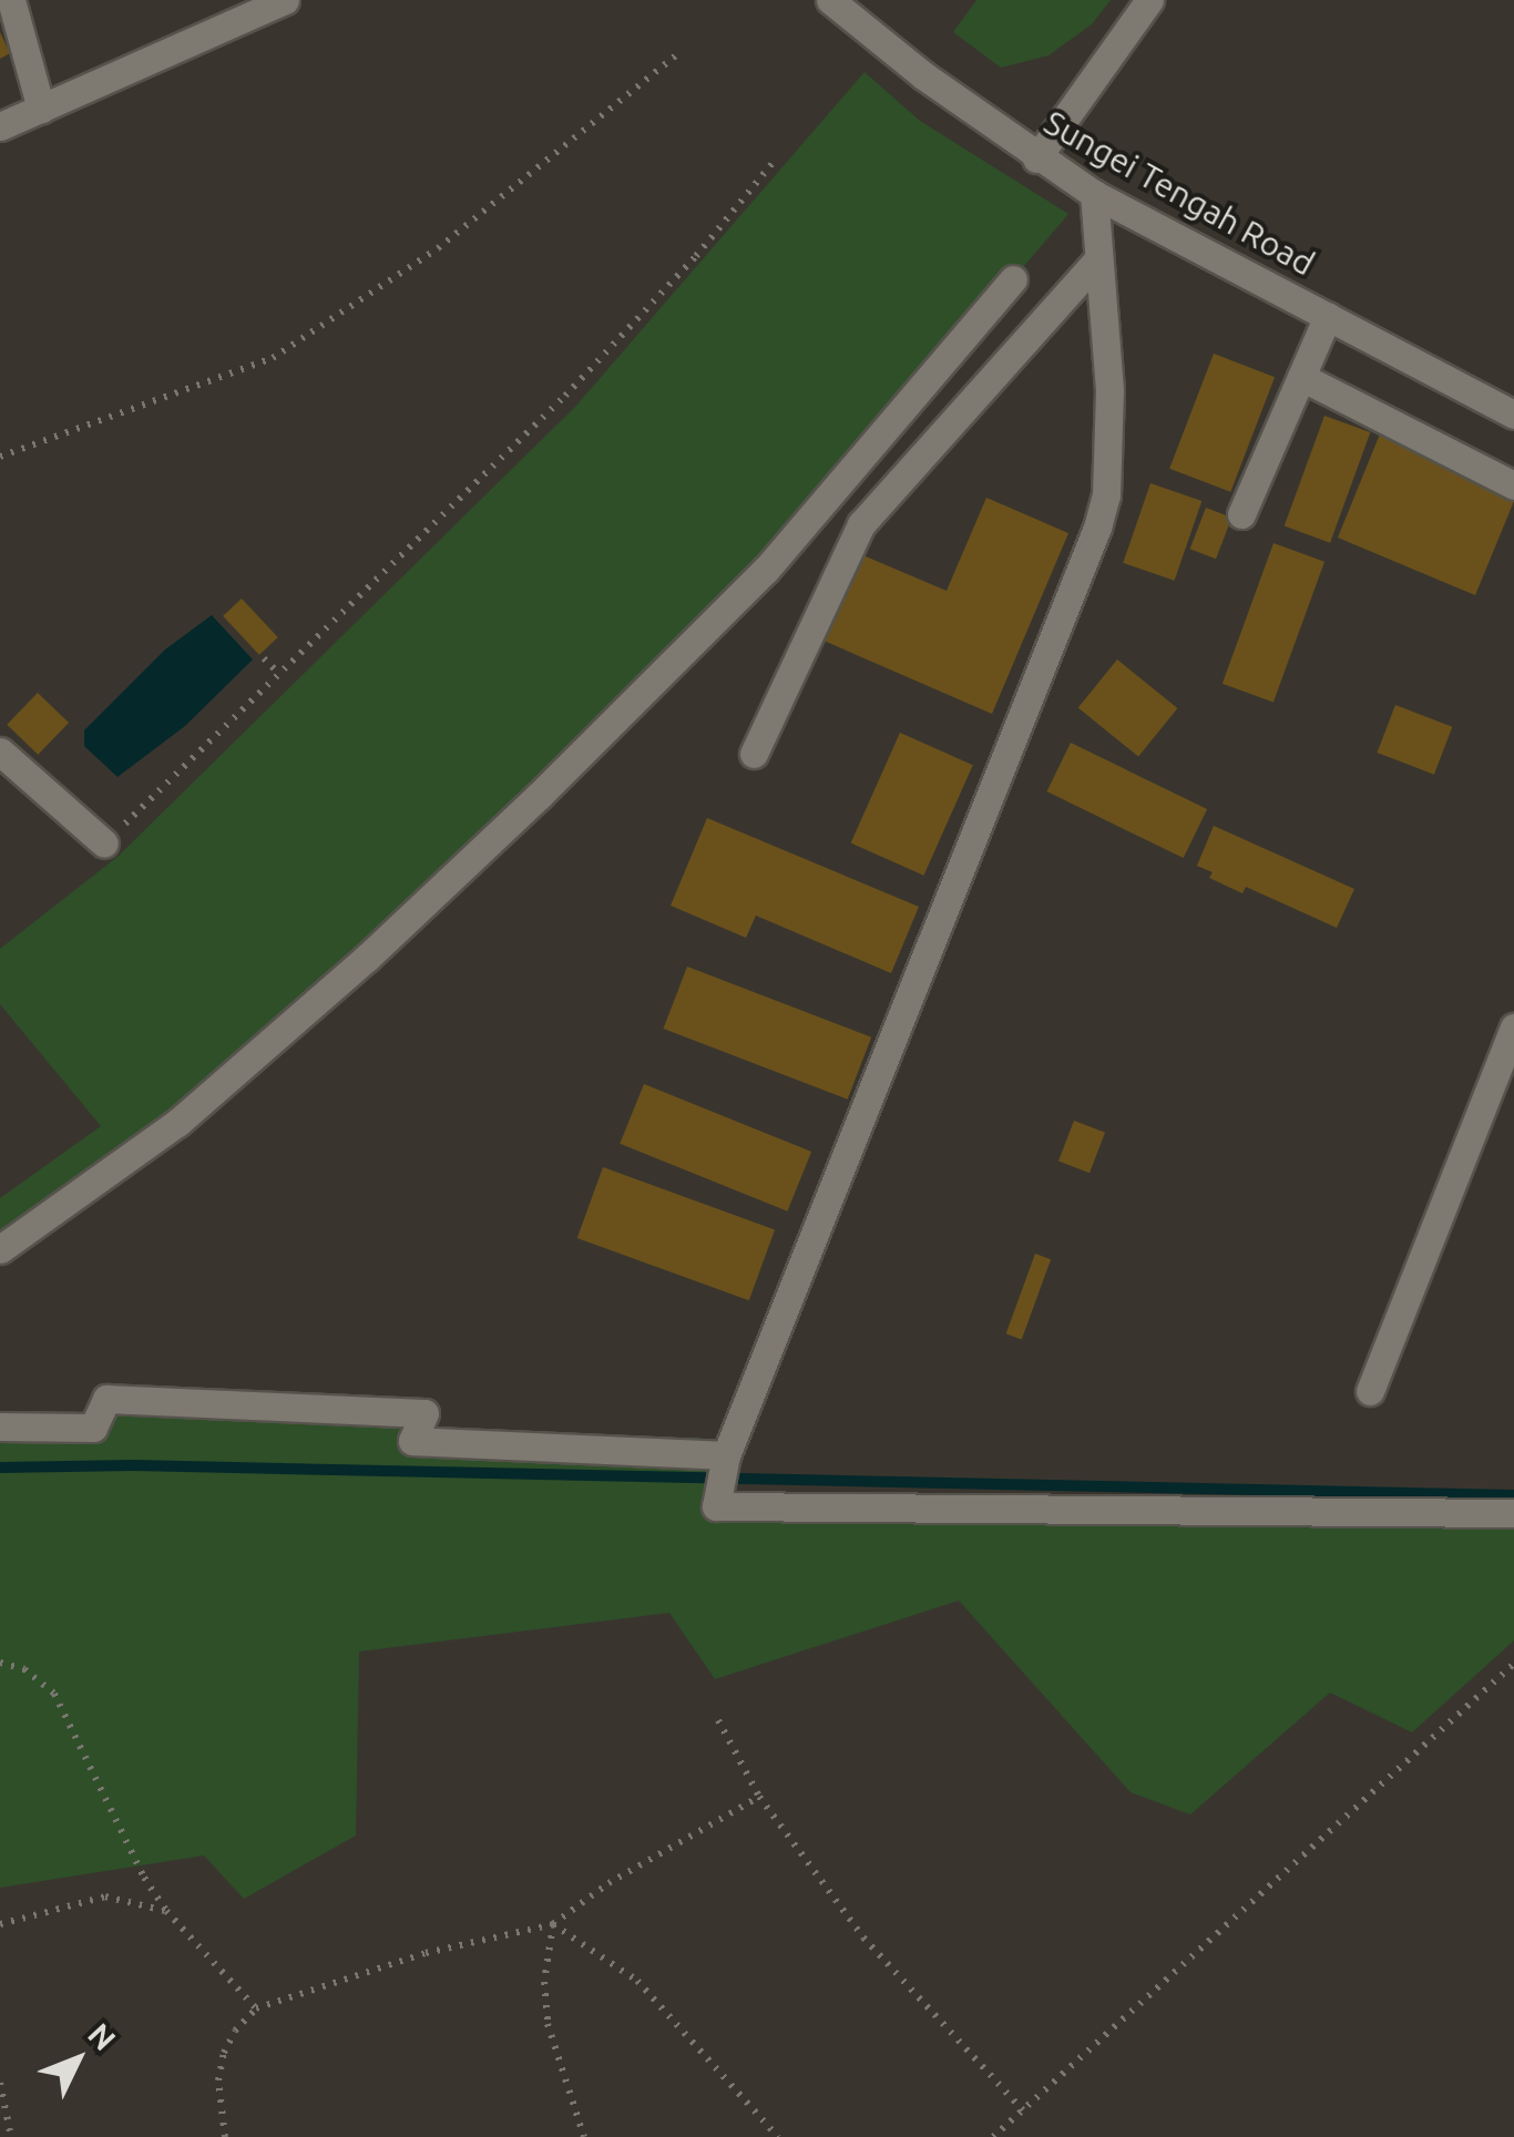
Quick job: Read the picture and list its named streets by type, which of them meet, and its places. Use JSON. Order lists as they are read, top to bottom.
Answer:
{
  "streets": {
    "street": ["Sungei Tengah Road"]
  },
  "north": "top right"
}
